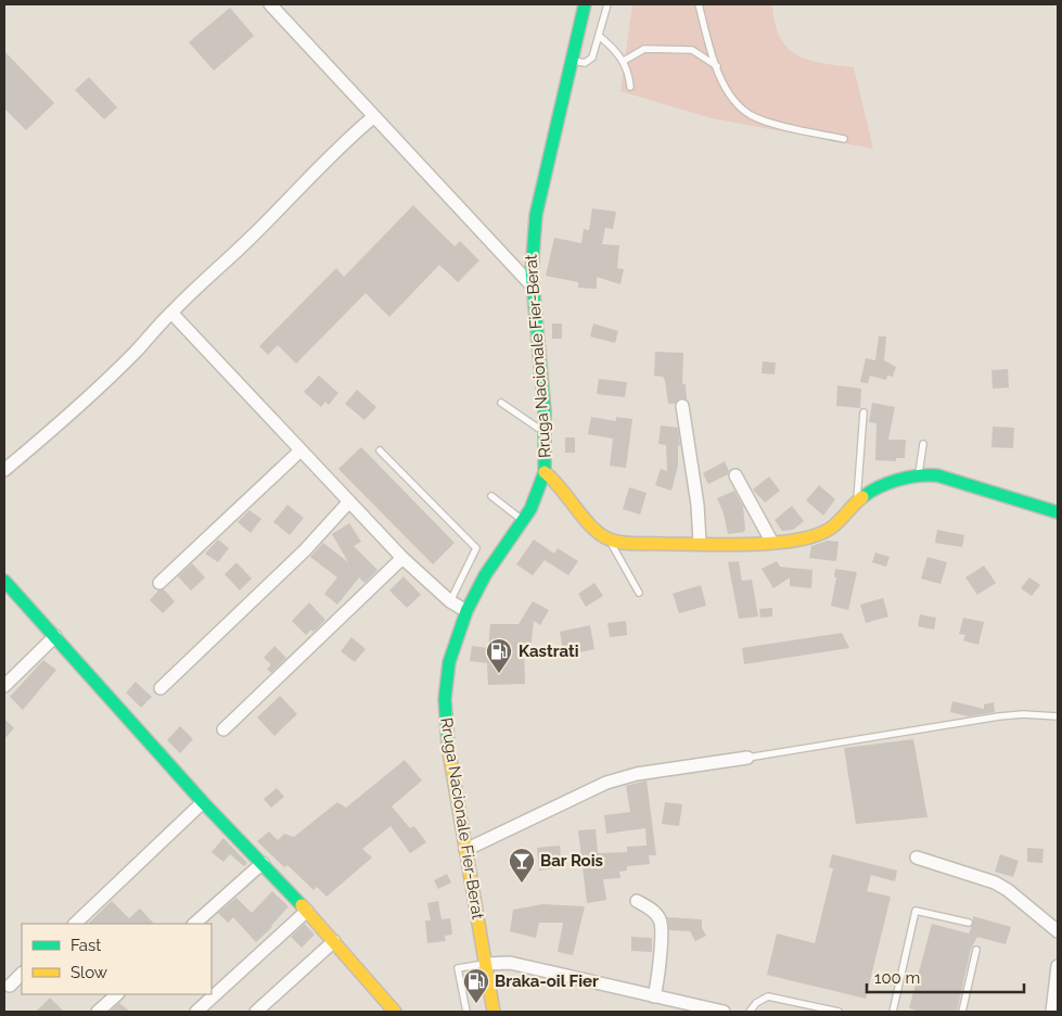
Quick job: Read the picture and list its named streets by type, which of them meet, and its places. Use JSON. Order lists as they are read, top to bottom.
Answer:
{
  "streets": {
    "street": ["Rruga Nacionale Fier-Berat"]
  },
  "places": {
    "fuel station": ["Kastrati", "Braka-oil Fier"],
    "bar": ["Bar Rois"]
  },
  "legend": ["Fast", "Slow"],
  "scale_bar": "100 m"
}
